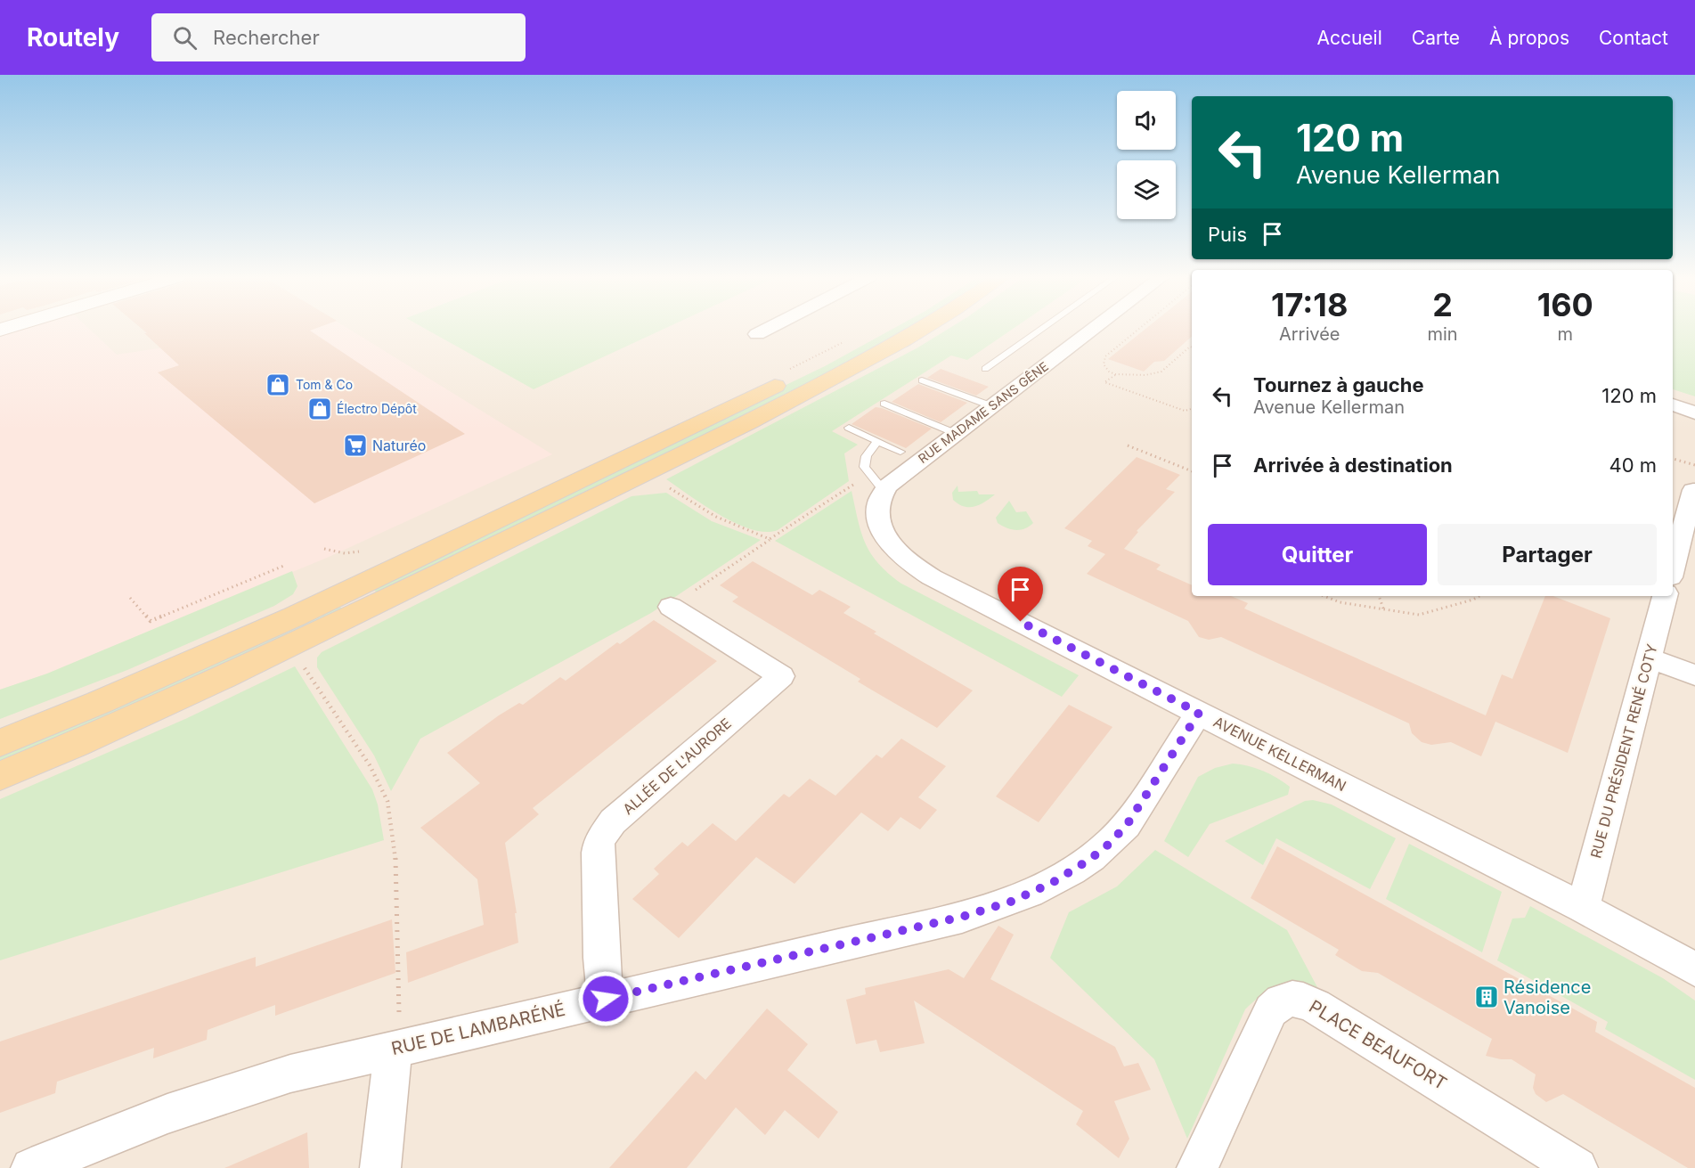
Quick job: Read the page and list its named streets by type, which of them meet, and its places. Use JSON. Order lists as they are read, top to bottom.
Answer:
{
  "streets": {
    "street": [
      "RUE MADAME SANS GÊNE",
      "RUE DU PRÉSIDENT RENÉ COTY",
      "AVENUE KELLERMAN",
      "ALLÉE DE L'AURORE",
      "RUE DE LAMBARÉNÉ",
      "PLACE BEAUFORT"
    ]
  },
  "crossings": [
    ["RUE MADAME SANS GÊNE", "AVENUE KELLERMAN"],
    ["RUE DU PRÉSIDENT RENÉ COTY", "AVENUE KELLERMAN"],
    ["AVENUE KELLERMAN", "RUE DE LAMBARÉNÉ"],
    ["ALLÉE DE L'AURORE", "RUE DE LAMBARÉNÉ"]
  ],
  "places": {
    "shop": ["Tom & Co", "Électro Dépôt"],
    "supermarket": ["Naturéo"],
    "building": ["Résidence Vanoise"]
  },
  "page": {
    "header": "Routely",
    "search": "Rechercher",
    "nav": [
      "Accueil",
      "Carte",
      "À propos",
      "Contact"
    ],
    "turn": ["120 m", "Avenue Kellerman"],
    "then": "Puis",
    "eta": [
      "17:18",
      "Arrivée",
      "2",
      "min",
      "160",
      "m"
    ],
    "list": [
      {
        "name": "Tournez à gauche",
        "note": "Avenue Kellerman",
        "value": "120 m"
      },
      {
        "name": "Arrivée à destination",
        "value": "40 m"
      }
    ],
    "buttons": ["Quitter", "Partager"]
  }
}
